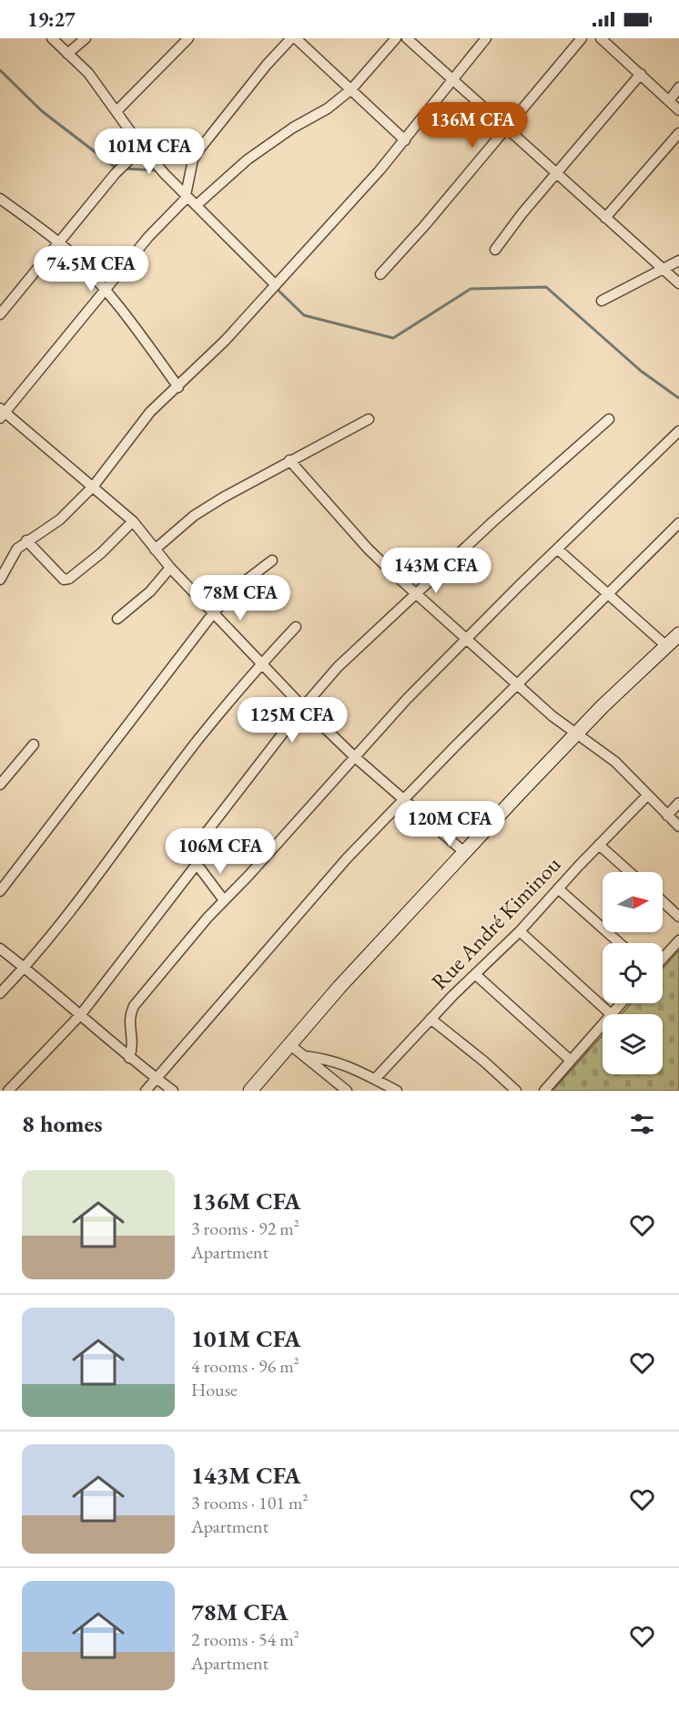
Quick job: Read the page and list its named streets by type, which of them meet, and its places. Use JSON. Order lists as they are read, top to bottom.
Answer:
{
  "streets": {
    "street": ["Rue André Kiminou"]
  },
  "north": "right",
  "page": {
    "status": "19:27",
    "price": [
      "136M CFA",
      "101M CFA",
      "74.5M CFA",
      "143M CFA",
      "78M CFA",
      "125M CFA",
      "120M CFA",
      "106M CFA"
    ],
    "heading": "8 homes",
    "list": [
      {
        "name": "136M CFA",
        "note": "3 rooms · 92 m² · Apartment"
      },
      {
        "name": "101M CFA",
        "note": "4 rooms · 96 m² · House"
      },
      {
        "name": "143M CFA",
        "note": "3 rooms · 101 m² · Apartment"
      },
      {
        "name": "78M CFA",
        "note": "2 rooms · 54 m² · Apartment"
      }
    ]
  }
}
